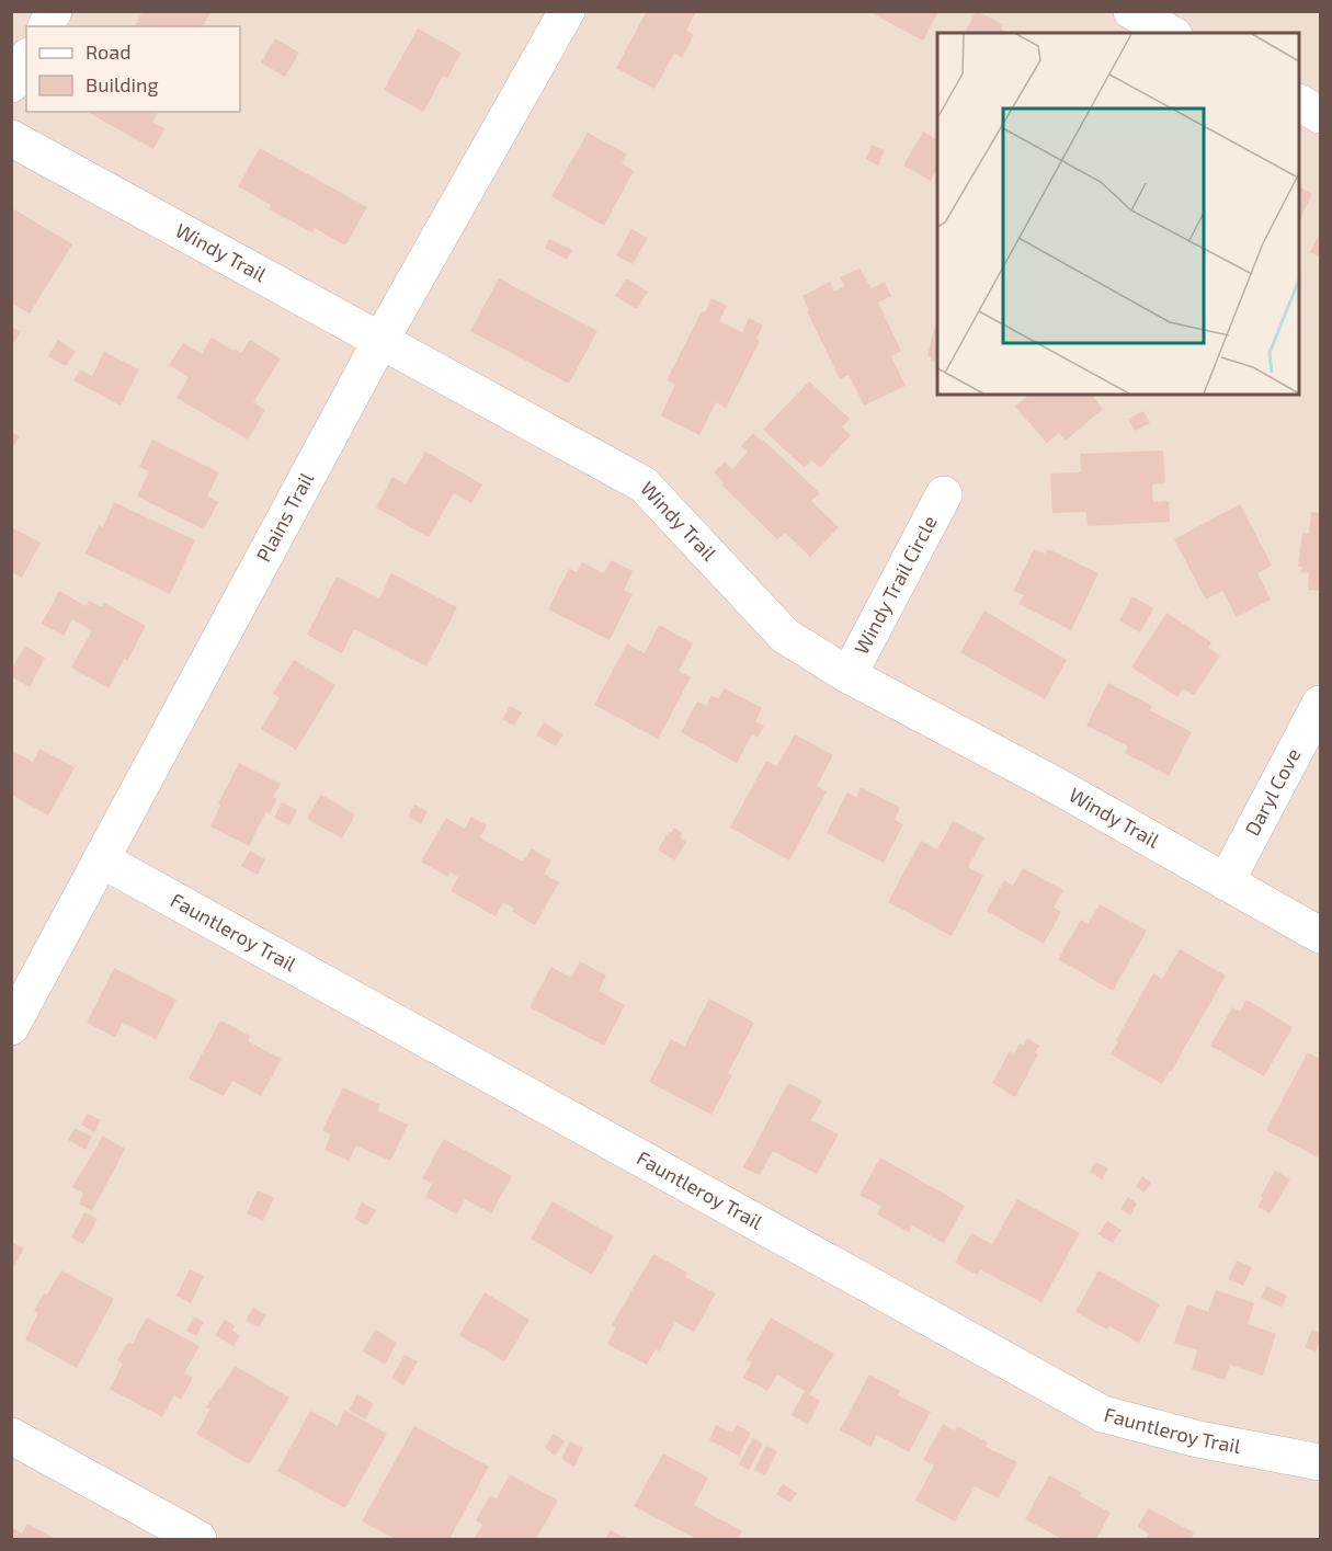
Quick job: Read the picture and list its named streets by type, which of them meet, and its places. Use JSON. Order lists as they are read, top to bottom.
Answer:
{
  "streets": {
    "street": [
      "Windy Trail",
      "Plains Trail",
      "Windy Trail Circle",
      "Daryl Cove",
      "Fauntleroy Trail"
    ]
  },
  "crossings": [
    ["Windy Trail", "Plains Trail"],
    ["Windy Trail", "Windy Trail Circle"],
    ["Windy Trail", "Daryl Cove"],
    ["Plains Trail", "Fauntleroy Trail"]
  ],
  "legend": ["Road", "Building"]
}
